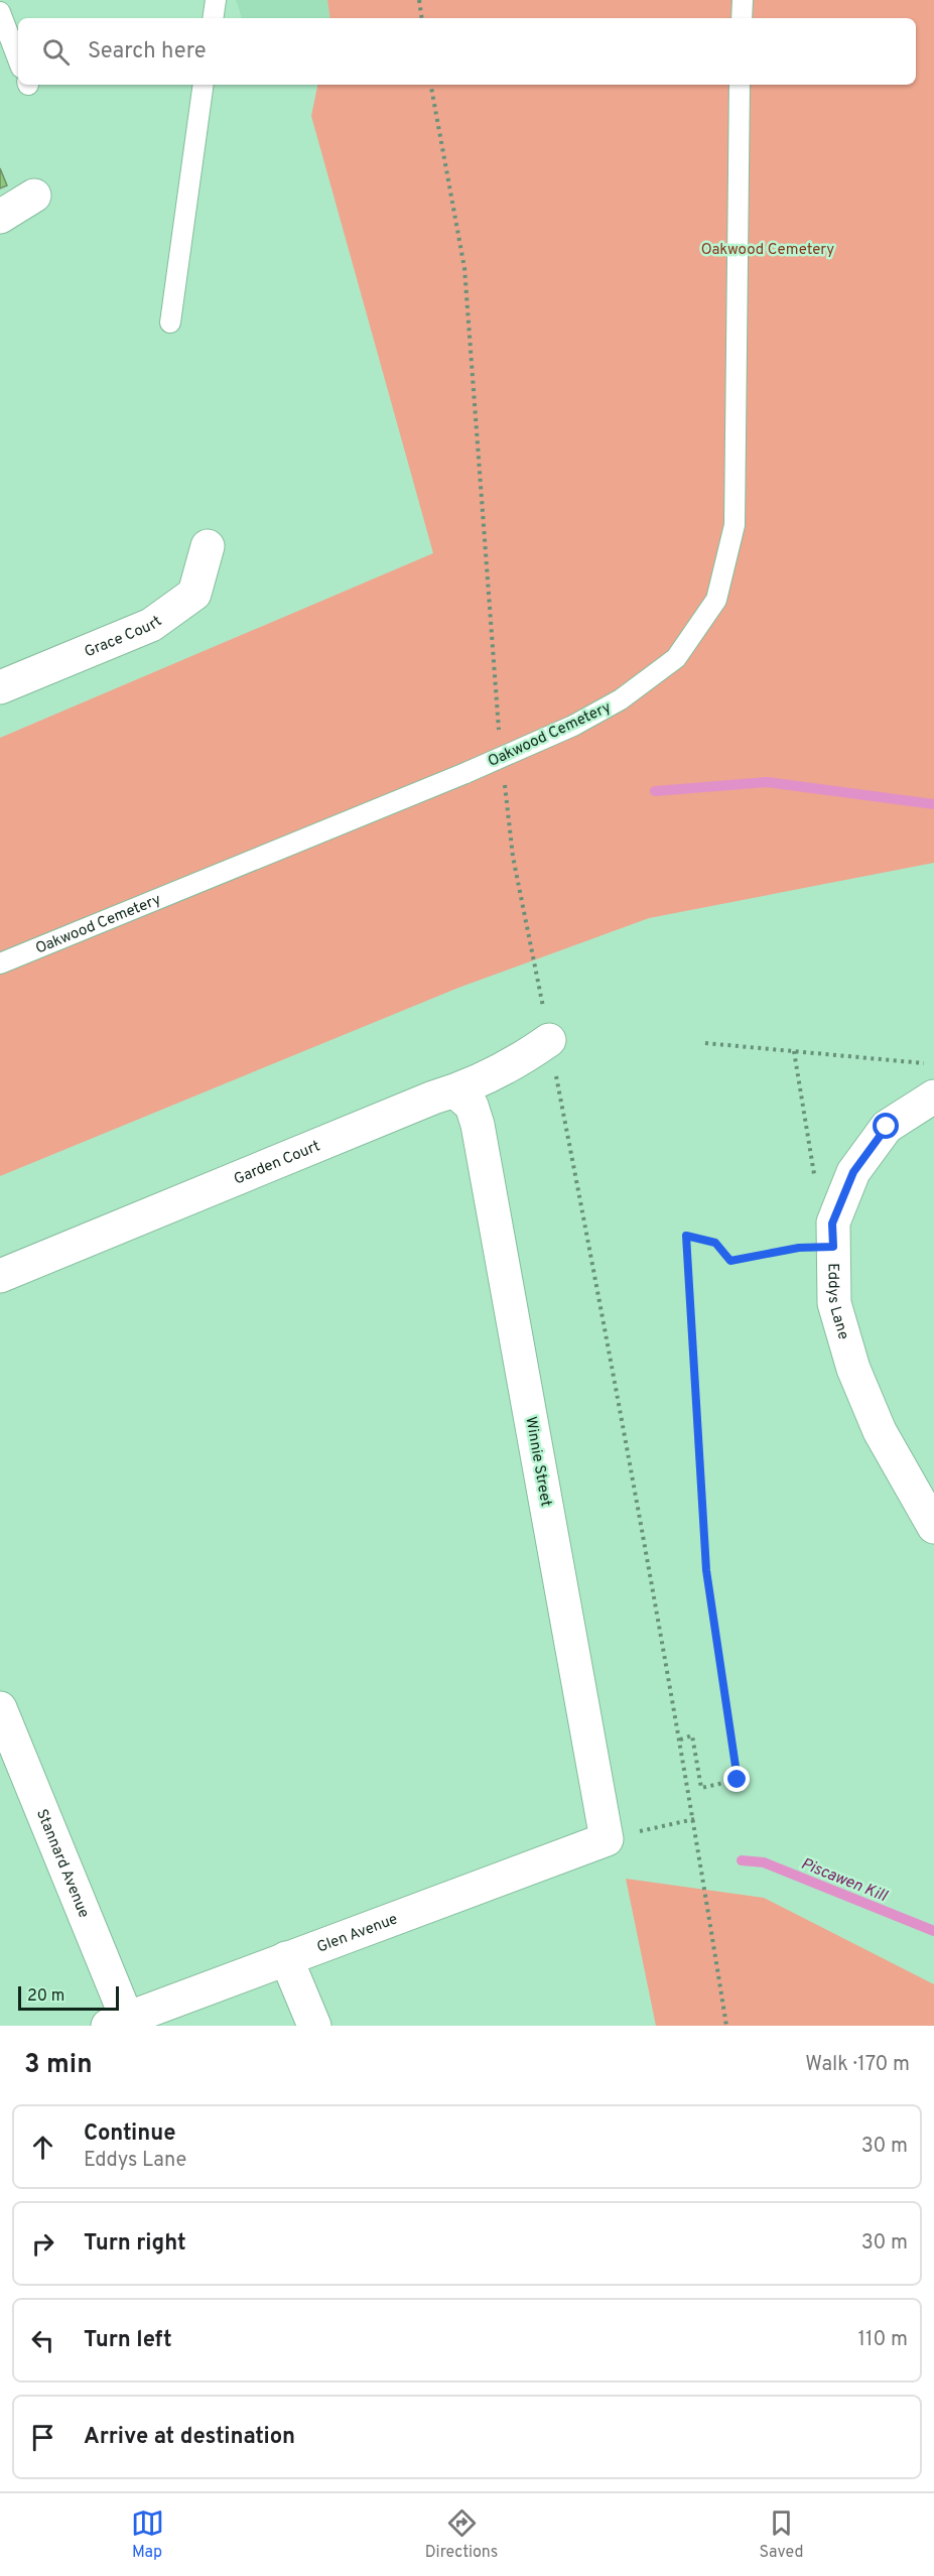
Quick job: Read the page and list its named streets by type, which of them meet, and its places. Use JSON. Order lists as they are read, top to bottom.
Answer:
{
  "streets": {
    "street": [
      "Grace Court",
      "Garden Court",
      "Eddys Lane",
      "Winnie Street",
      "Stannard Avenue",
      "Glen Avenue"
    ],
    "lane": ["Oakwood Cemetery"]
  },
  "crossings": [
    ["Garden Court", "Winnie Street"],
    ["Winnie Street", "Glen Avenue"],
    ["Stannard Avenue", "Glen Avenue"]
  ],
  "water": ["Piscawen Kill"],
  "parks": ["Oakwood Cemetery"],
  "scale_bar": "20 m",
  "page": {
    "search": "Search here",
    "scale": "20 m",
    "heading": ["3 min", "Walk · 170 m"],
    "list": [
      ["Continue", "Eddys Lane", "30 m"],
      ["Turn right", "30 m"],
      ["Turn left", "110 m"],
      "Arrive at destination"
    ],
    "nav": ["Map", "Directions", "Saved"]
  }
}
